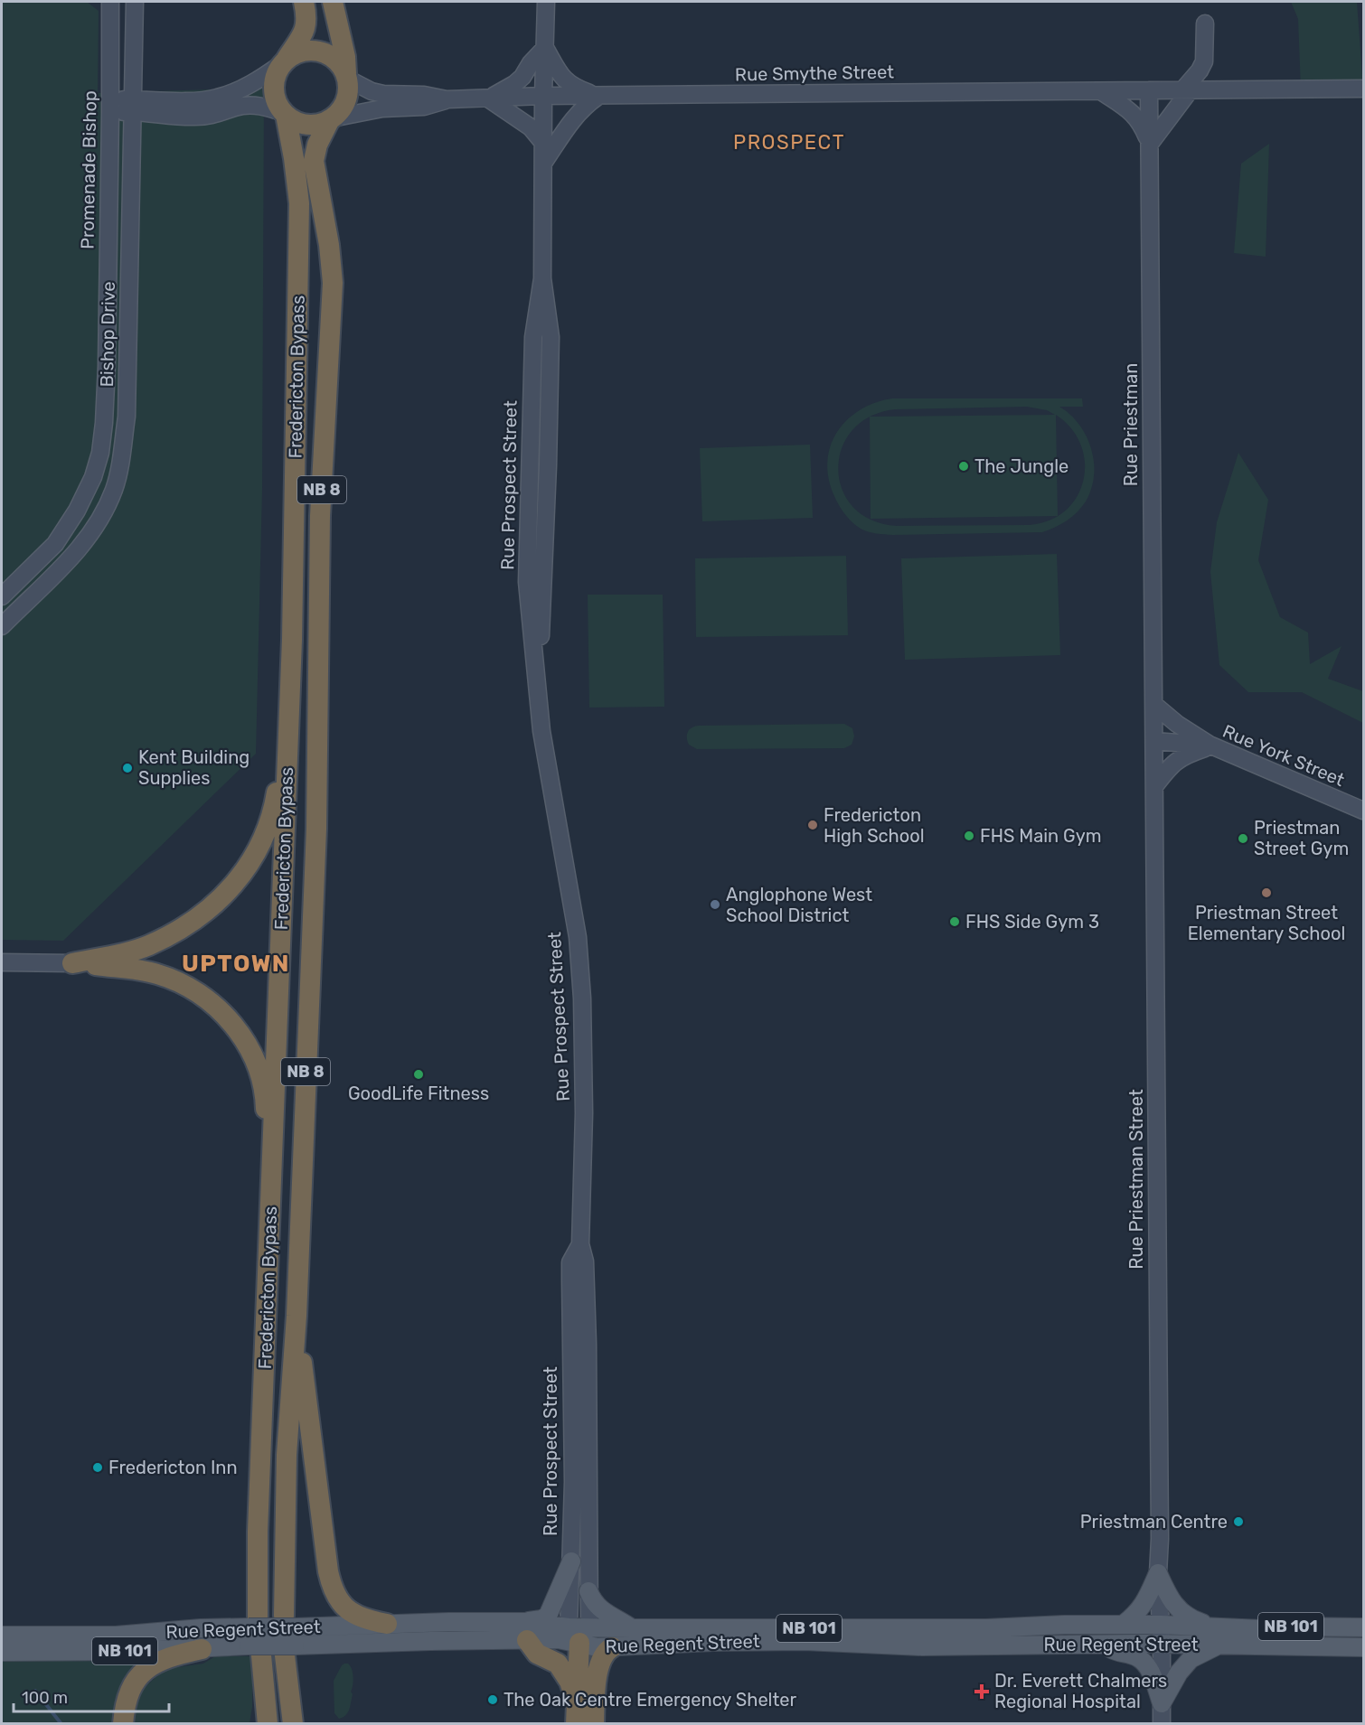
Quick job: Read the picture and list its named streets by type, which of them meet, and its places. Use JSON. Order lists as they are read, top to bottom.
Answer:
{
  "streets": {
    "highway": ["Fredericton Bypass", "NB 8"],
    "main road": [
      "Rue Smythe Street",
      "Promenade Bishop",
      "Bishop Drive",
      "Rue Priestman",
      "Rue Prospect Street",
      "Rue York Street",
      "Rue Priestman Street",
      "NB 101",
      "Rue Regent Street"
    ]
  },
  "crossings": [
    ["Rue Smythe Street", "Fredericton Bypass"],
    ["Rue Smythe Street", "Rue Priestman"],
    ["Rue Smythe Street", "Rue Prospect Street"],
    ["Fredericton Bypass", "Rue Regent Street"],
    ["Rue Priestman", "Rue York Street"],
    ["Rue Priestman", "Rue Priestman Street"],
    ["Rue Prospect Street", "Rue Regent Street"],
    ["Rue York Street", "Rue Priestman Street"],
    ["Rue Priestman Street", "Rue Regent Street"]
  ],
  "districts": ["PROSPECT", "UPTOWN"],
  "places": {
    "other": [
      "The Jungle",
      "Kent Building Supplies",
      "Fredericton High School",
      "FHS Main Gym",
      "Priestman Street Gym",
      "Priestman Street Elementary School",
      "Anglophone West School District",
      "FHS Side Gym 3",
      "GoodLife Fitness",
      "Fredericton Inn",
      "Priestman Centre",
      "The Oak Centre Emergency Shelter"
    ],
    "health": ["Dr. Everett Chalmers Regional Hospital"]
  },
  "scale_bar": "100 m"
}
